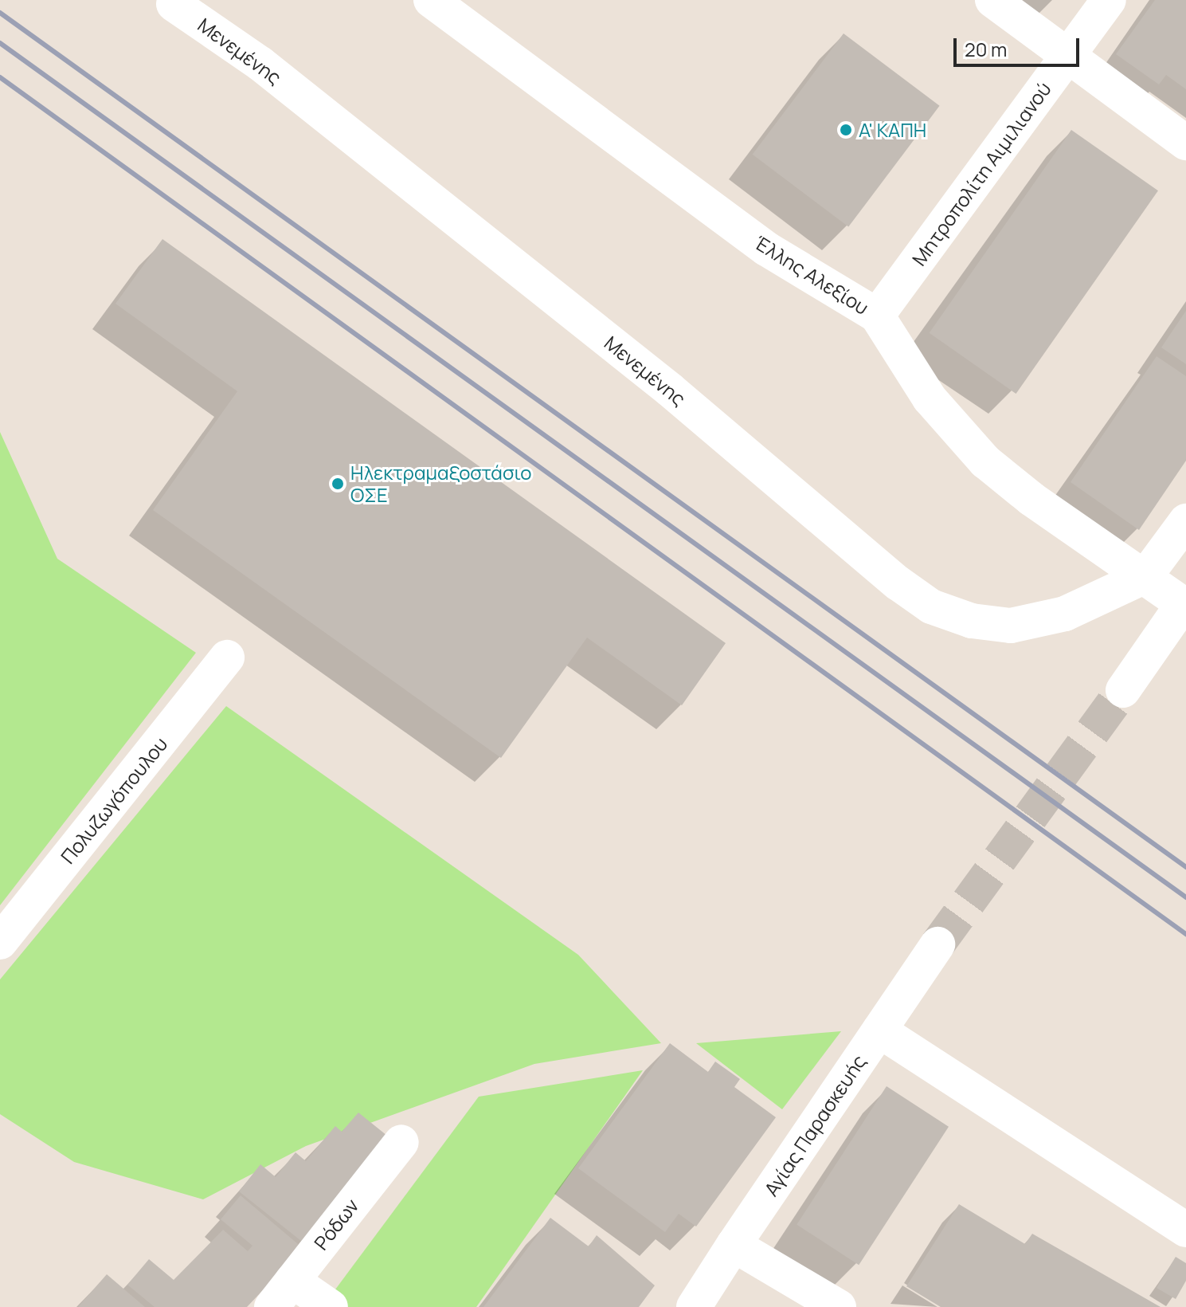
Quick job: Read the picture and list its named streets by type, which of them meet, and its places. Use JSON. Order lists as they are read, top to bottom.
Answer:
{
  "streets": {
    "street": [
      "Μενεμένης",
      "Μητροπολίτη Αιμιλιανού",
      "Έλλης Αλεξίου",
      "Πολυζωγόπουλου",
      "Αγίας Παρασκευής",
      "Ρόδων"
    ]
  },
  "crossings": [
    ["Μενεμένης", "Έλλης Αλεξίου"],
    ["Μητροπολίτη Αιμιλιανού", "Έλλης Αλεξίου"]
  ],
  "places": ["Α' ΚΑΠΗ", "Ηλεκτραμαξοστάσιο ΟΣΕ"],
  "scale_bar": "20 m"
}
